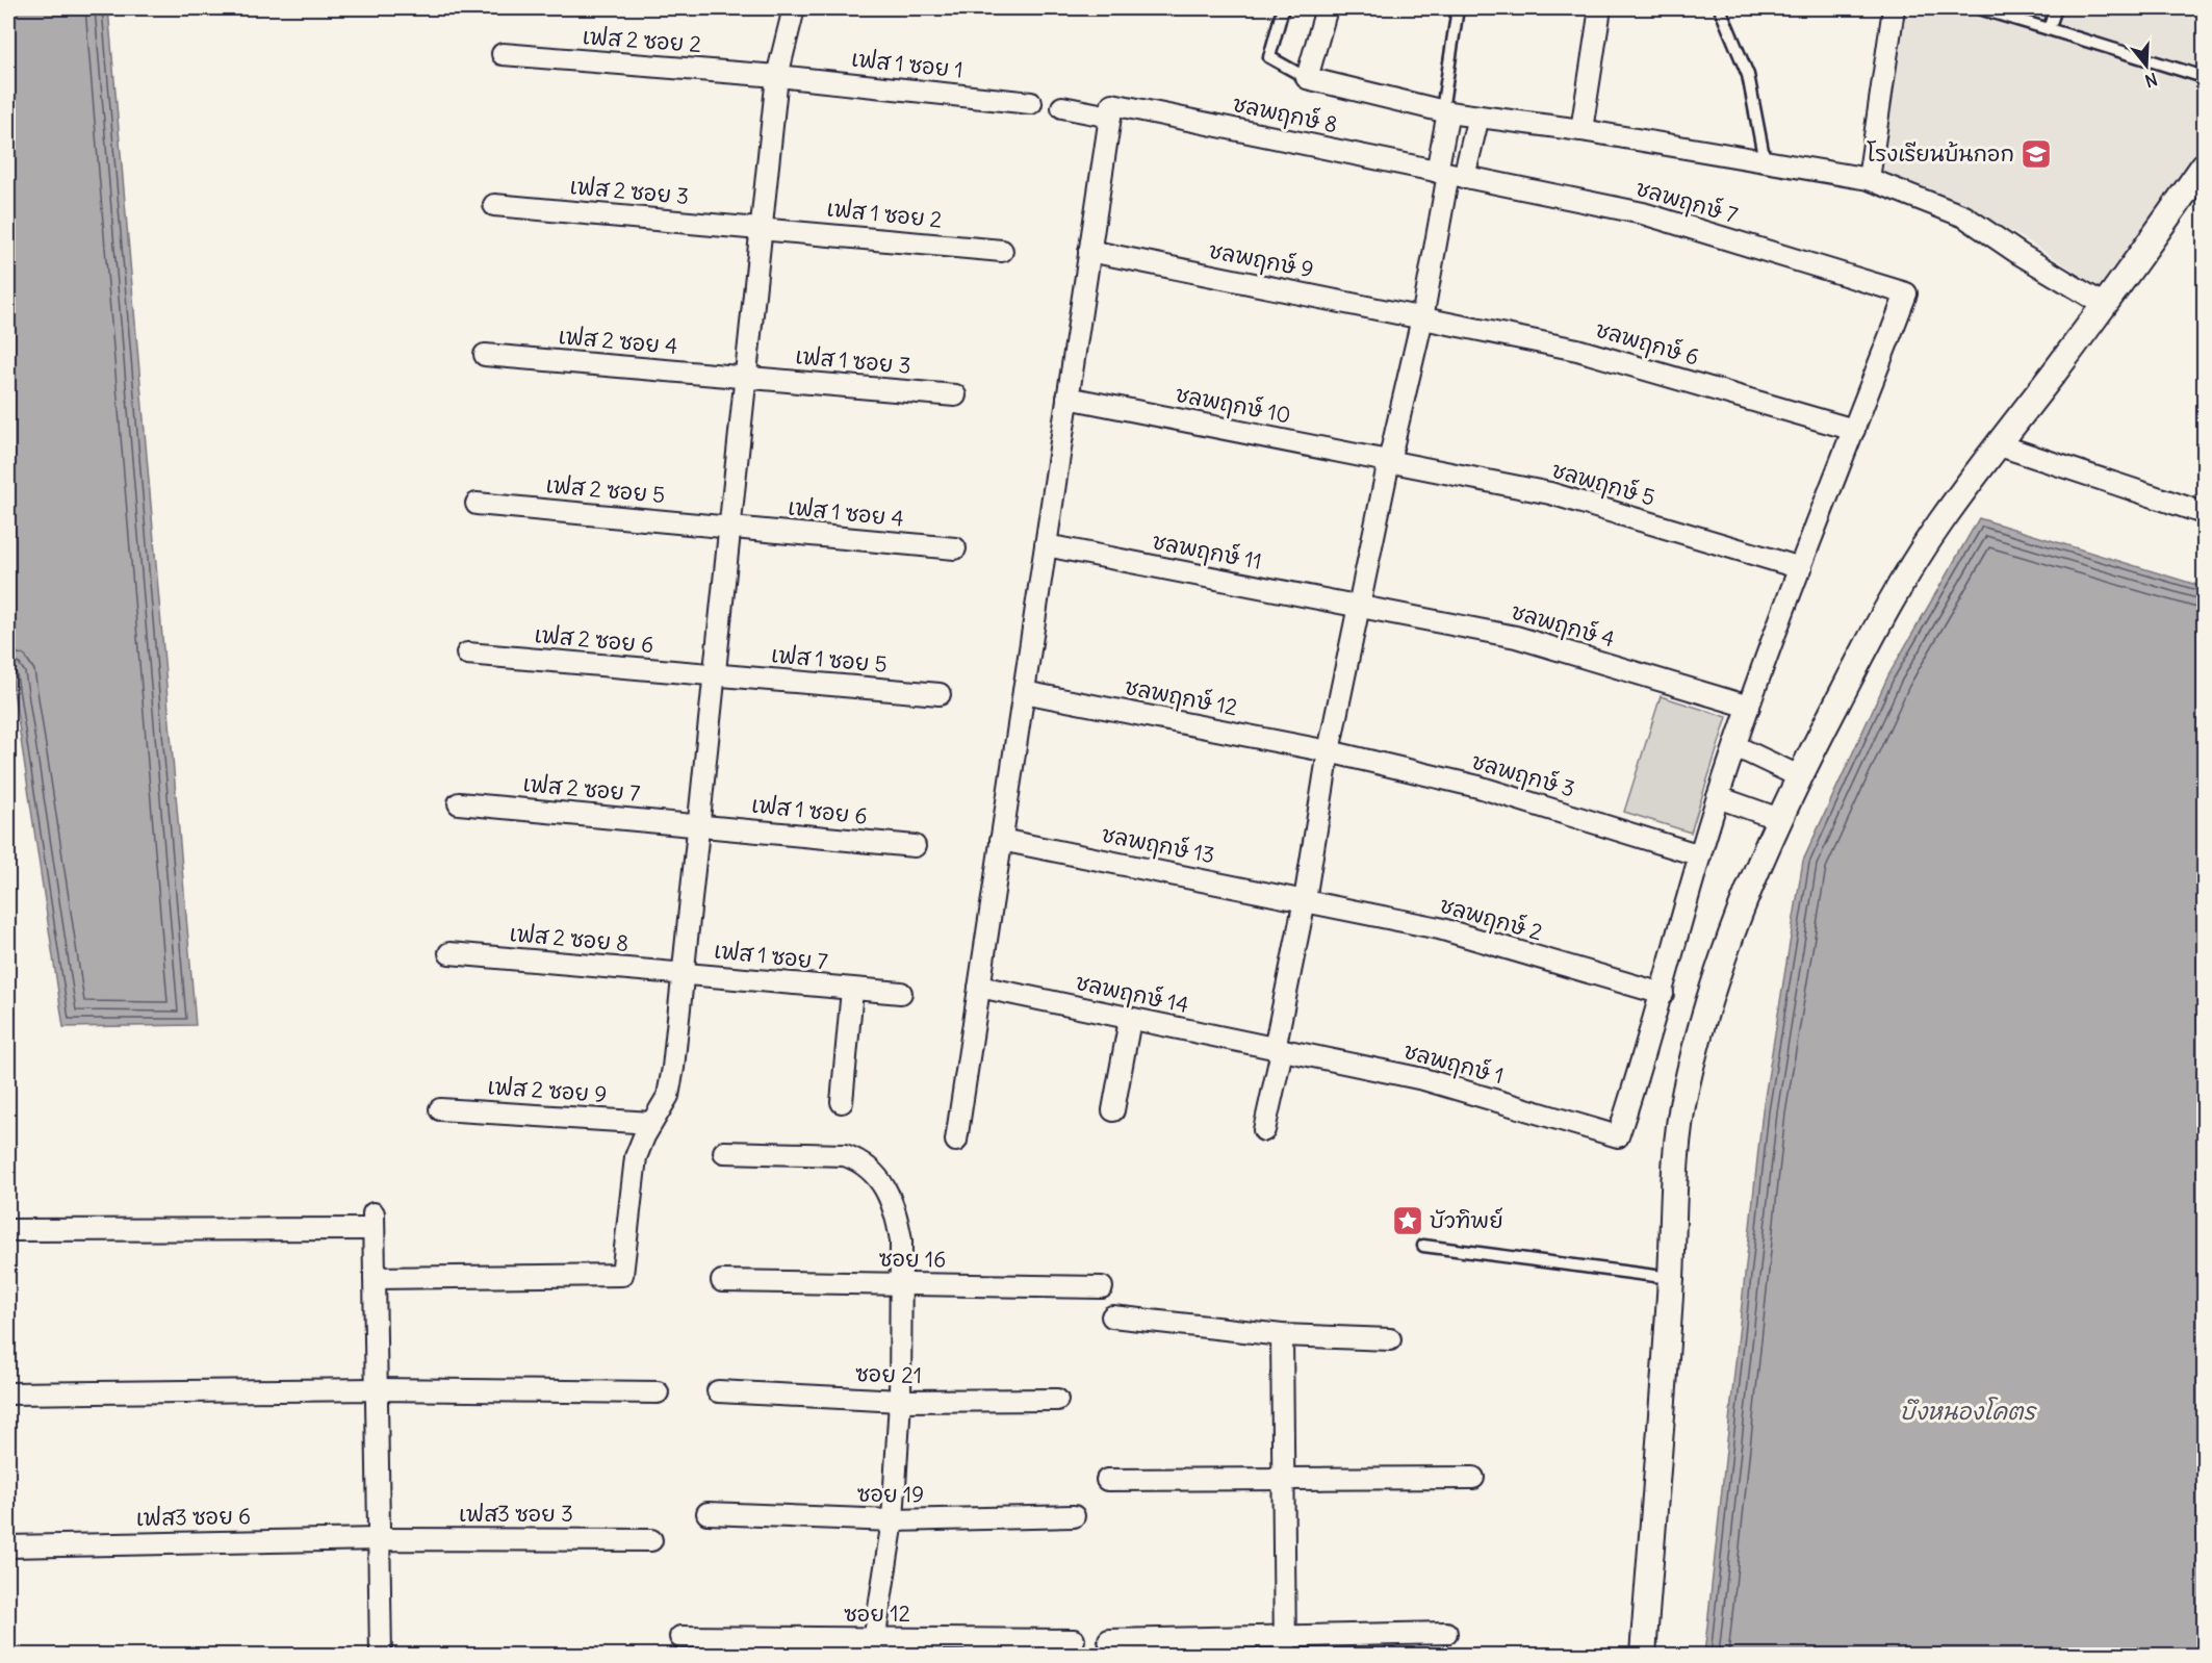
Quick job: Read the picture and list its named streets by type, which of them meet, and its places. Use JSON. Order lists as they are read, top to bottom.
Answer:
{
  "streets": {
    "street": [
      "เฟส 2 ซอย 2",
      "เฟส 1 ซอย 1",
      "ชลพฤกษ์ 8",
      "เฟส 2 ซอย 3",
      "ชลพฤกษ์ 7",
      "เฟส 1 ซอย 2",
      "ชลพฤกษ์ 9",
      "เฟส 2 ซอย 4",
      "ชลพฤกษ์ 6",
      "เฟส 1 ซอย 3",
      "ชลพฤกษ์ 10",
      "ชลพฤกษ์ 5",
      "เฟส 2 ซอย 5",
      "เฟส 1 ซอย 4",
      "ชลพฤกษ์ 11",
      "ชลพฤกษ์ 4",
      "เฟส 2 ซอย 6",
      "เฟส 1 ซอย 5",
      "ชลพฤกษ์ 12",
      "ชลพฤกษ์ 3",
      "เฟส 2 ซอย 7",
      "เฟส 1 ซอย 6",
      "ชลพฤกษ์ 13",
      "ชลพฤกษ์ 2",
      "เฟส 2 ซอย 8",
      "เฟส 1 ซอย 7",
      "ชลพฤกษ์ 14",
      "ชลพฤกษ์ 1",
      "เฟส 2 ซอย 9",
      "ซอย 16",
      "ซอย 21",
      "ซอย 19",
      "เฟส3 ซอย 3",
      "เฟส3 ซอย 6",
      "ซอย 12"
    ]
  },
  "crossings": [
    ["เฟส 2 ซอย 2", "เฟส 1 ซอย 1"],
    ["ชลพฤกษ์ 8", "ชลพฤกษ์ 7"],
    ["เฟส 2 ซอย 3", "เฟส 1 ซอย 2"],
    ["ชลพฤกษ์ 7", "ชลพฤกษ์ 6"],
    ["ชลพฤกษ์ 9", "ชลพฤกษ์ 6"],
    ["เฟส 2 ซอย 4", "เฟส 1 ซอย 3"],
    ["ชลพฤกษ์ 10", "ชลพฤกษ์ 5"],
    ["เฟส 2 ซอย 5", "เฟส 1 ซอย 4"],
    ["ชลพฤกษ์ 11", "ชลพฤกษ์ 4"],
    ["เฟส 2 ซอย 6", "เฟส 1 ซอย 5"],
    ["ชลพฤกษ์ 12", "ชลพฤกษ์ 3"],
    ["เฟส 2 ซอย 7", "เฟส 1 ซอย 6"],
    ["ชลพฤกษ์ 13", "ชลพฤกษ์ 2"],
    ["ชลพฤกษ์ 2", "ชลพฤกษ์ 1"],
    ["เฟส 2 ซอย 8", "เฟส 1 ซอย 7"],
    ["ชลพฤกษ์ 14", "ชลพฤกษ์ 1"],
    ["เฟส3 ซอย 3", "เฟส3 ซอย 6"]
  ],
  "water": ["บึงหนองโคตร"],
  "places": {
    "school or university": ["โรงเรียนบ้นกอก"],
    "place": ["บัวทิพย์"]
  },
  "north": "bottom"
}
